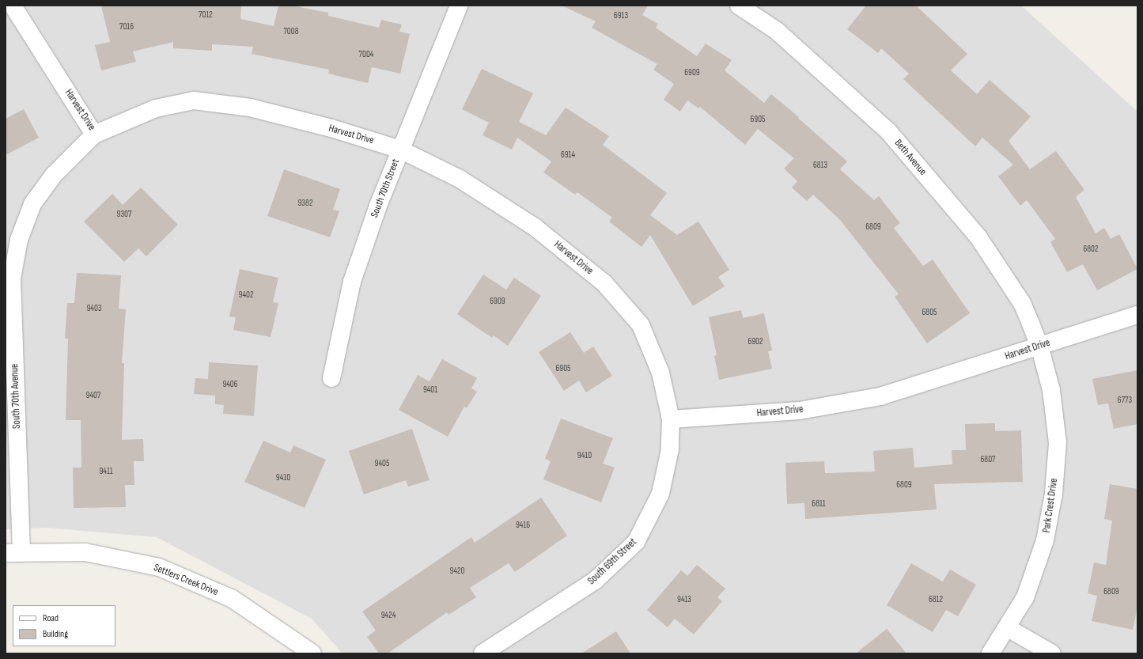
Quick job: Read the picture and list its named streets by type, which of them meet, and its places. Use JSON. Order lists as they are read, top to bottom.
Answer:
{
  "streets": {
    "street": [
      "Harvest Drive",
      "Beth Avenue",
      "South 70th Street",
      "South 70th Avenue",
      "Park Crest Drive",
      "South 69th Street",
      "Settlers Creek Drive"
    ]
  },
  "crossings": [
    ["Harvest Drive", "Beth Avenue"],
    ["Harvest Drive", "South 70th Street"],
    ["Harvest Drive", "South 70th Avenue"],
    ["Harvest Drive", "Park Crest Drive"],
    ["Harvest Drive", "South 69th Street"],
    ["Beth Avenue", "Park Crest Drive"],
    ["South 70th Avenue", "Settlers Creek Drive"]
  ],
  "house_numbers": [
    "7012",
    "6913",
    "7016",
    "7008",
    "7004",
    "6909",
    "6905",
    "6914",
    "6813",
    "9382",
    "9307",
    "6809",
    "6802",
    "9402",
    "6909",
    "9403",
    "6805",
    "6902",
    "6905",
    "9406",
    "9401",
    "9407",
    "6773",
    "9410",
    "6807",
    "9405",
    "9411",
    "9410",
    "6809",
    "6811",
    "9416",
    "9420",
    "6809",
    "9413",
    "6812",
    "9424"
  ],
  "legend": ["Road", "Building"]
}
